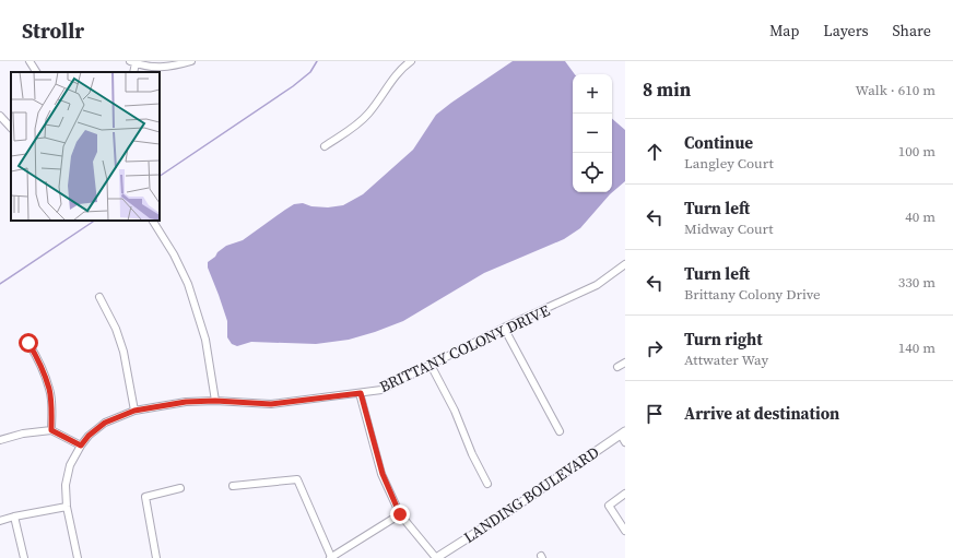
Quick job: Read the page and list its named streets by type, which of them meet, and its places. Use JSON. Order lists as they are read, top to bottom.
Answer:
{
  "streets": {
    "street": ["BRITTANY COLONY DRIVE", "LANDING BOULEVARD"]
  },
  "page": {
    "header": "Strollr",
    "nav": ["Map", "Layers", "Share"],
    "heading": ["8 min", "Walk · 610 m"],
    "map_buttons": ["+", "−"],
    "list": [
      ["Continue", "Langley Court", "100 m"],
      ["Turn left", "Midway Court", "40 m"],
      ["Turn left", "Brittany Colony Drive", "330 m"],
      ["Turn right", "Attwater Way", "140 m"],
      "Arrive at destination"
    ]
  }
}
